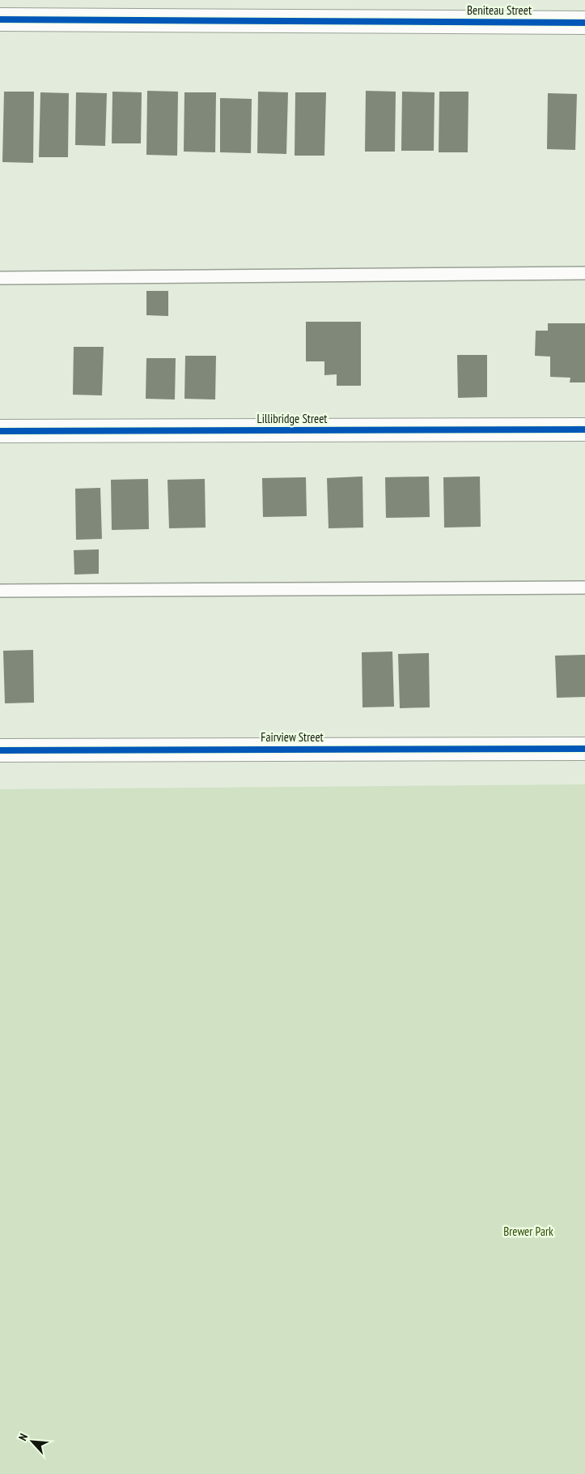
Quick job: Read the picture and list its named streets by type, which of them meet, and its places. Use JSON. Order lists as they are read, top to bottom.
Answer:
{
  "streets": {
    "street": ["Beniteau Street", "Lillibridge Street", "Fairview Street"]
  },
  "parks": ["Brewer Park"],
  "north": "top left"
}
